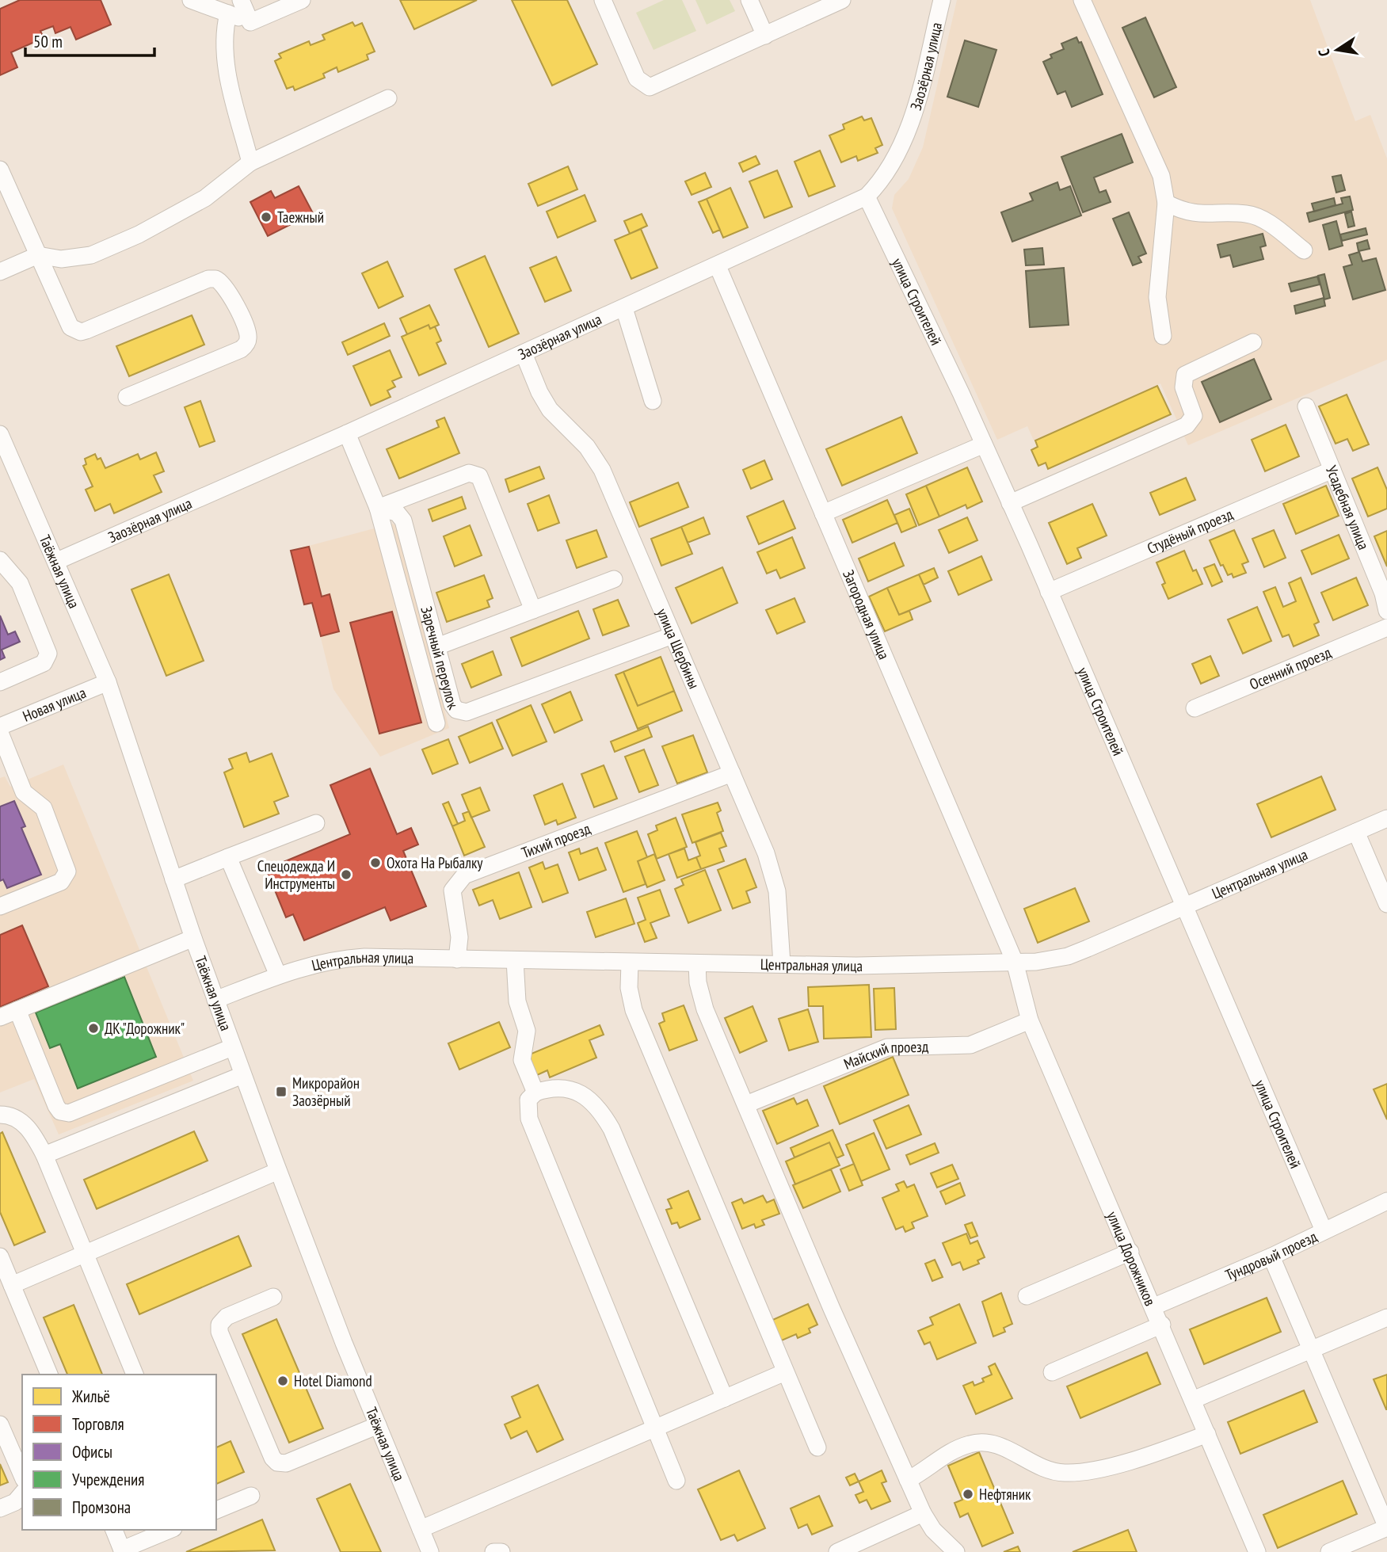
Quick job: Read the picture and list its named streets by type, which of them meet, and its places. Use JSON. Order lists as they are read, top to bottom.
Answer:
{
  "streets": {
    "street": [
      "Заозёрная улица",
      "улица Строителей",
      "Усадебная улица",
      "Студёный проезд",
      "Таёжная улица",
      "Загородная улица",
      "улица Щербины",
      "Заречный переулок",
      "Осенний проезд",
      "Новая улица",
      "Тихий проезд",
      "Центральная улица",
      "Майский проезд",
      "Тундровый проезд",
      "улица Дорожников"
    ]
  },
  "crossings": [
    ["Заозёрная улица", "улица Строителей"],
    ["Заозёрная улица", "Таёжная улица"],
    ["Заозёрная улица", "Загородная улица"],
    ["Заозёрная улица", "улица Щербины"],
    ["улица Строителей", "Студёный проезд"],
    ["улица Строителей", "Центральная улица"],
    ["улица Строителей", "Тундровый проезд"],
    ["Усадебная улица", "Студёный проезд"],
    ["Таёжная улица", "Новая улица"],
    ["Таёжная улица", "Центральная улица"],
    ["Загородная улица", "Центральная улица"],
    ["Загородная улица", "улица Дорожников"],
    ["улица Щербины", "Заречный переулок"],
    ["улица Щербины", "Тихий проезд"],
    ["улица Щербины", "Центральная улица"],
    ["Тихий проезд", "Центральная улица"],
    ["Центральная улица", "улица Дорожников"],
    ["Майский проезд", "улица Дорожников"],
    ["Тундровый проезд", "улица Дорожников"]
  ],
  "places": {
    "other": [
      "Таежный",
      "Охота На Рыбалку",
      "Спецодежда И Инструменты",
      "ДК \"Дорожник\"",
      "Hotel Diamond",
      "Нефтяник"
    ],
    "transit": ["Микрорайон Заозёрный"]
  },
  "legend": [
    "Жильё",
    "Торговля",
    "Офисы",
    "Учреждения",
    "Промзона"
  ],
  "scale_bar": "50 m",
  "north": "left"
}
